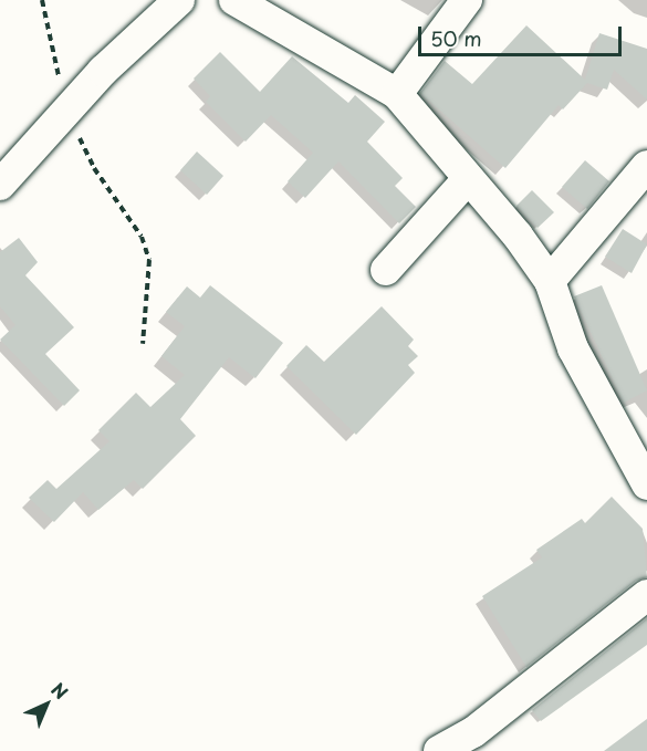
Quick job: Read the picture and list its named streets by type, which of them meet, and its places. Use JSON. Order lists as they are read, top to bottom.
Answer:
{
  "scale_bar": "50 m",
  "north": "top right"
}
